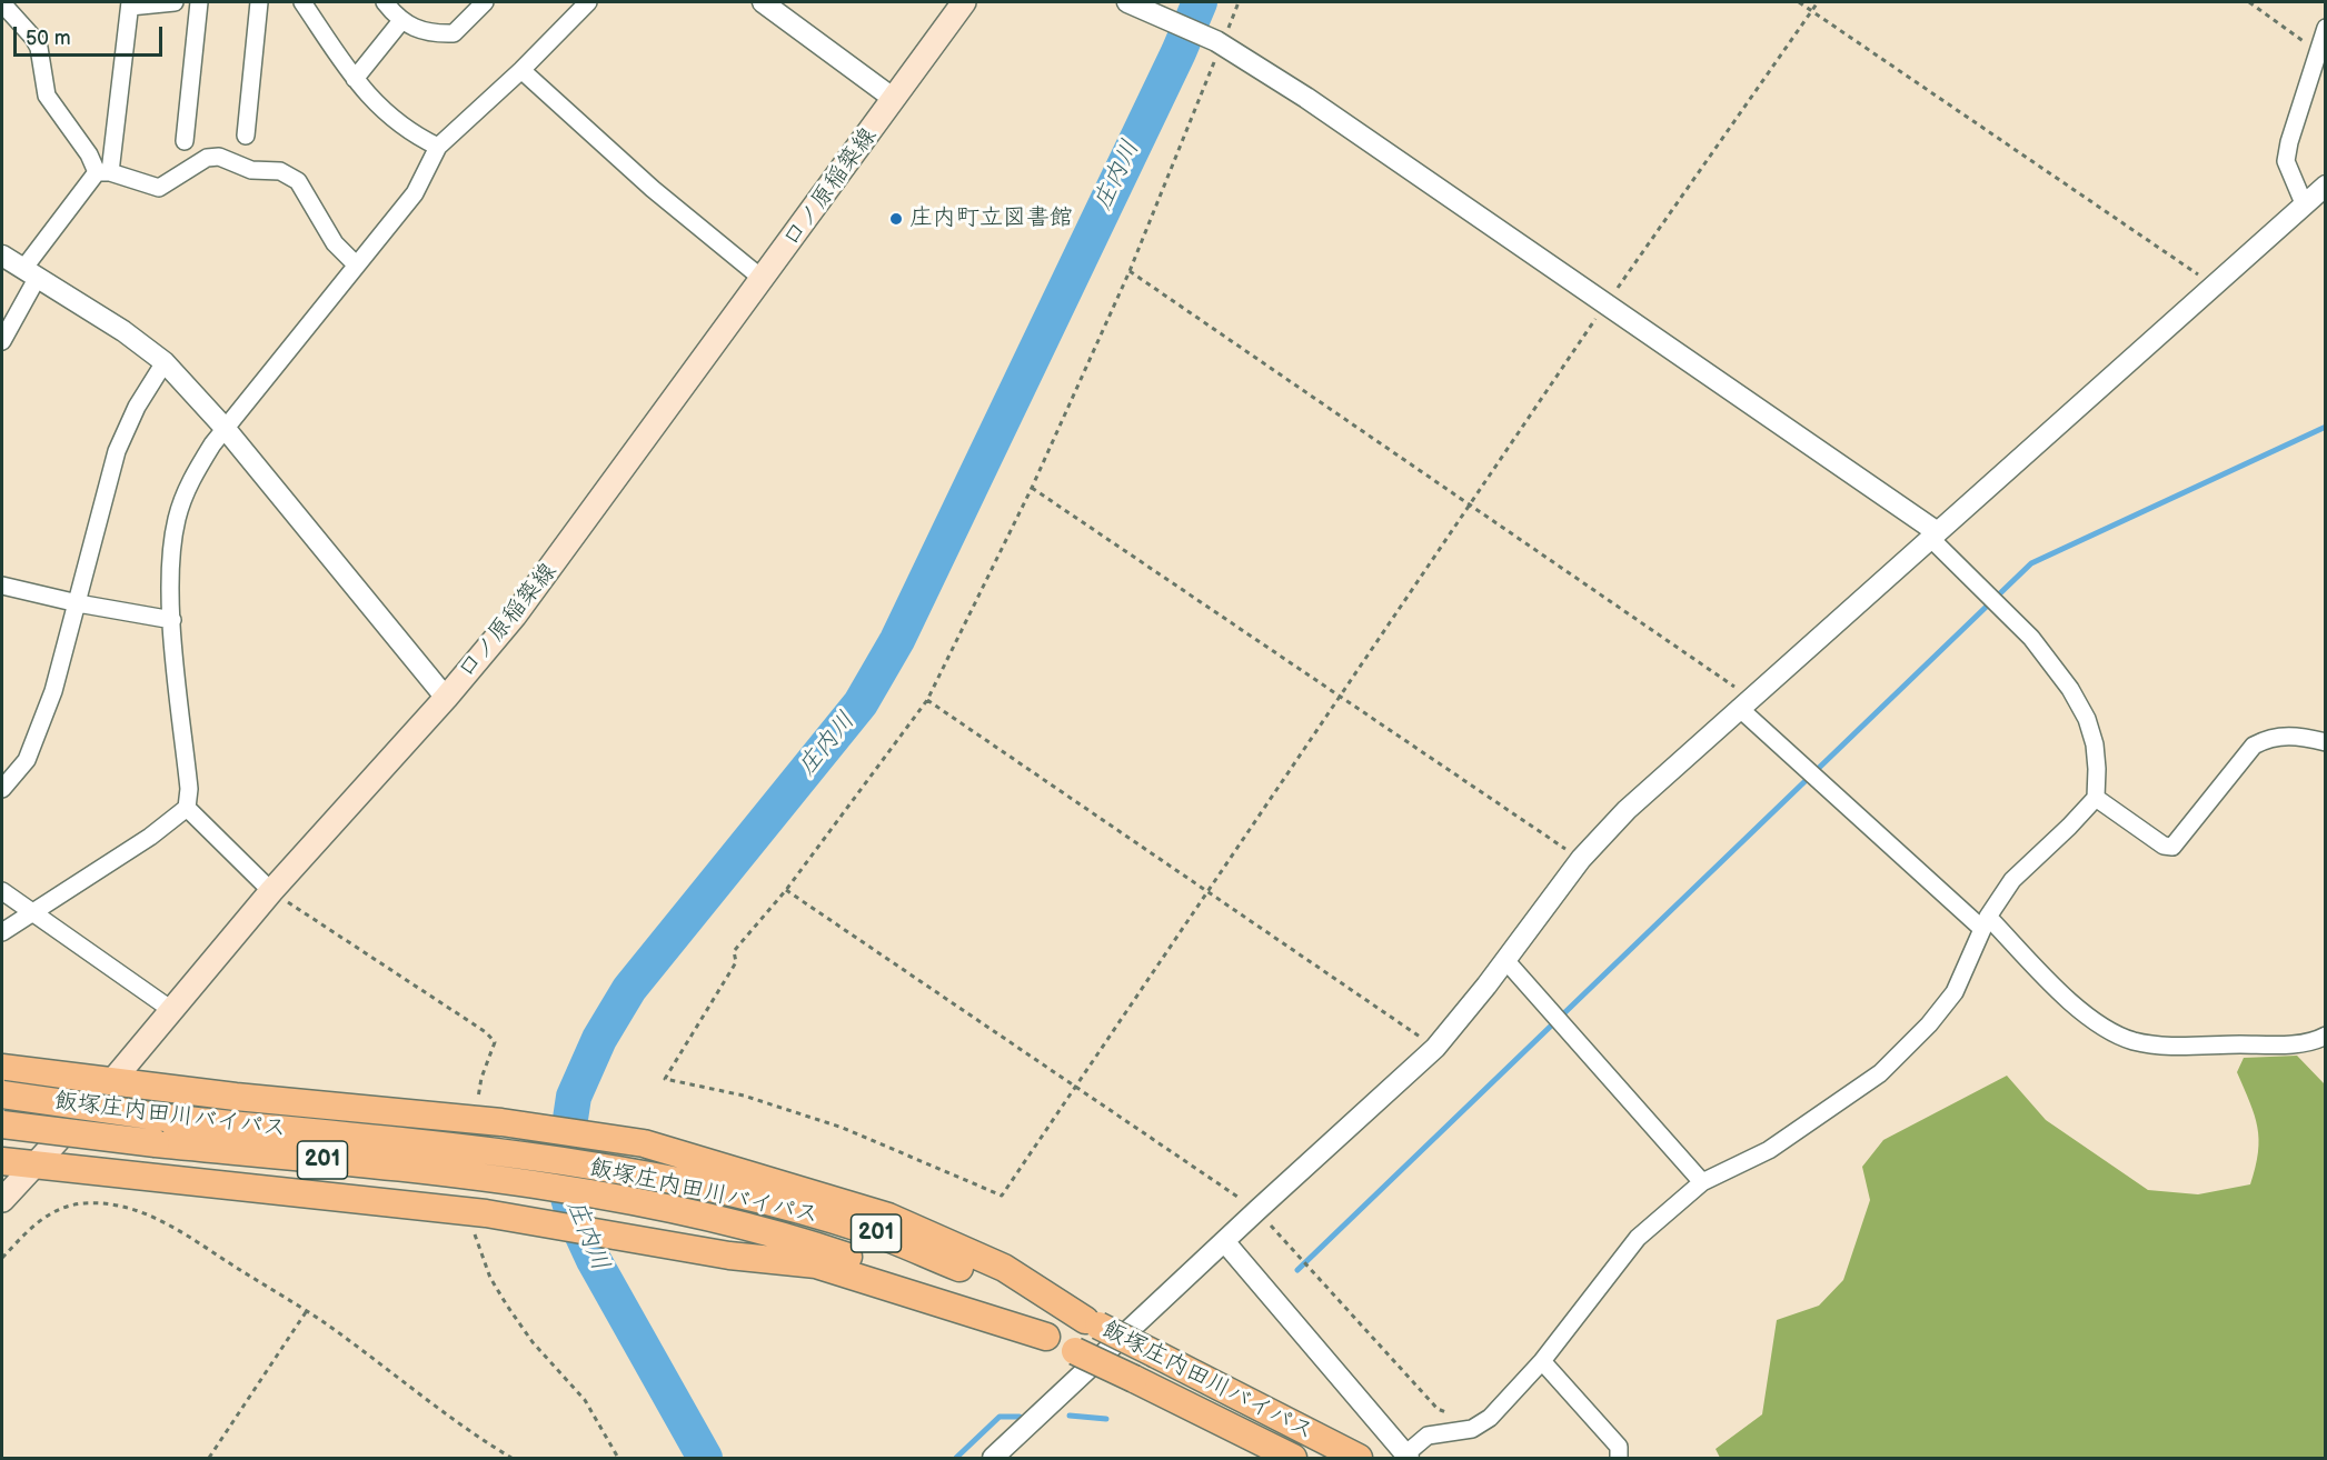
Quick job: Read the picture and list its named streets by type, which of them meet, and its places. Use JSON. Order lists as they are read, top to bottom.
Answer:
{
  "streets": {
    "highway": ["飯塚庄内田川バイパス", "201"],
    "main road": ["口ノ原稲築線"]
  },
  "water": ["庄内川"],
  "places": ["庄内町立図書館"],
  "scale_bar": "50 m"
}
